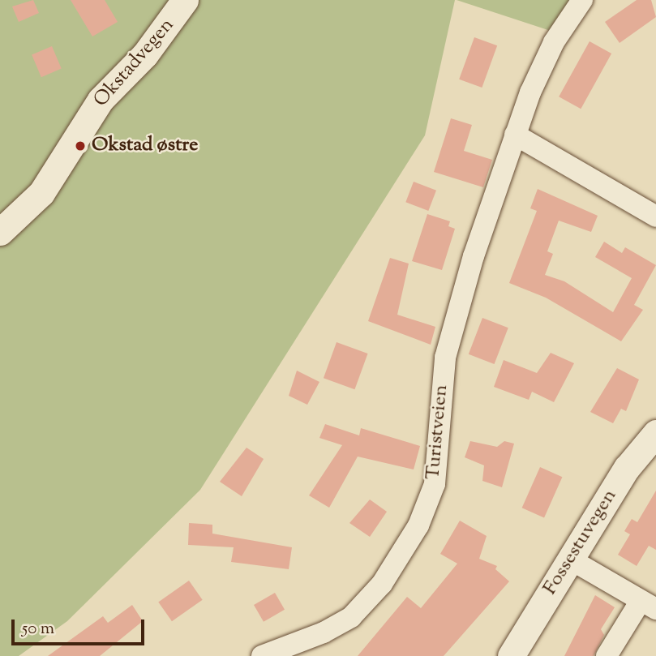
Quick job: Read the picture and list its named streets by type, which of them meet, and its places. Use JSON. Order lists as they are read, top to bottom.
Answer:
{
  "streets": {
    "street": ["Okstadvegen", "Turistveien", "Fossestuvegen"]
  },
  "places": ["Okstad østre"],
  "scale_bar": "50 m"
}
